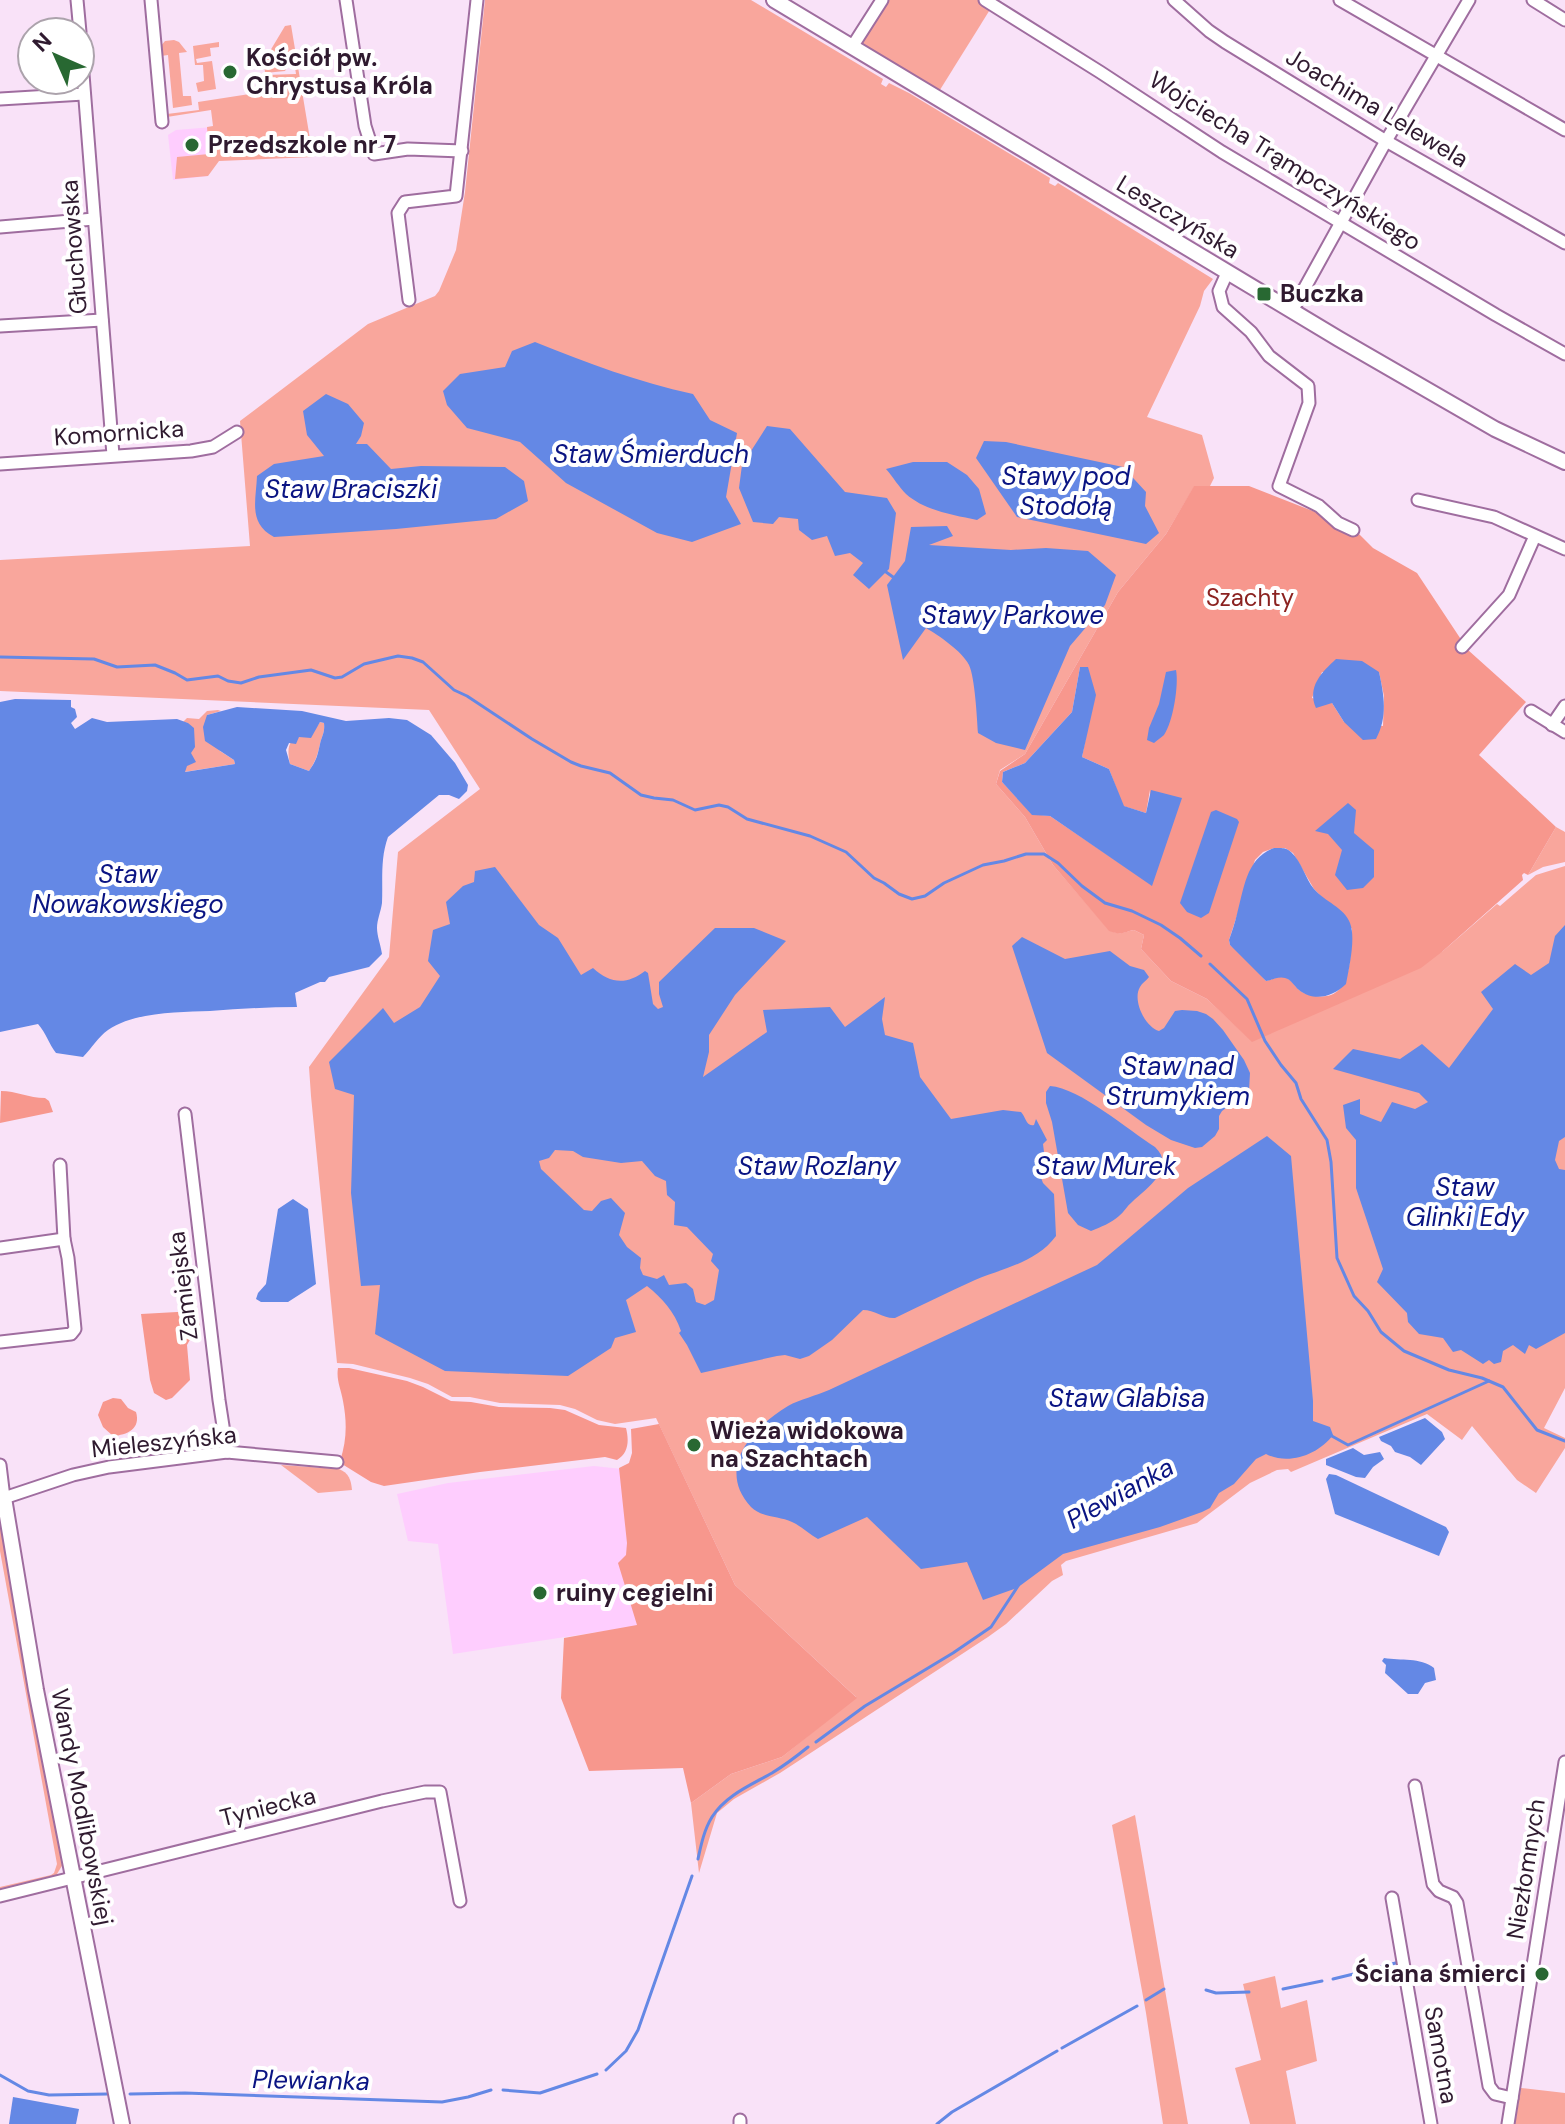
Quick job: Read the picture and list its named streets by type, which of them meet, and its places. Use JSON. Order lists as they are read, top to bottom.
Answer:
{
  "streets": {
    "street": [
      "Joachima Lelewela",
      "Wojciecha Trąmpczyńskiego",
      "Leszczyńska",
      "Głuchowska",
      "Komornicka",
      "Zamiejska",
      "Mieleszyńska",
      "Wandy Modlibowskiej",
      "Tyniecka",
      "Niezłomnych",
      "Samotna"
    ]
  },
  "crossings": [
    ["Głuchowska", "Komornicka"],
    ["Zamiejska", "Mieleszyńska"],
    ["Mieleszyńska", "Wandy Modlibowskiej"],
    ["Wandy Modlibowskiej", "Tyniecka"]
  ],
  "water": [
    "Staw Śmierduch",
    "Stawy pod Stodołą",
    "Staw Braciszki",
    "Stawy Parkowe",
    "Staw Nowakowskiego",
    "Staw nad Strumykiem",
    "Staw Rozlany",
    "Staw Murek",
    "Staw Glinki Edy",
    "Staw Glabisa",
    "Plewianka"
  ],
  "parks": ["Szachty"],
  "places": {
    "other": [
      "Kościół pw. Chrystusa Króla",
      "Przedszkole nr 7",
      "Wieża widokowa na Szachtach",
      "ruiny cegielni",
      "Ściana śmierci"
    ],
    "transit": ["Buczka"]
  },
  "north": "top left"
}
